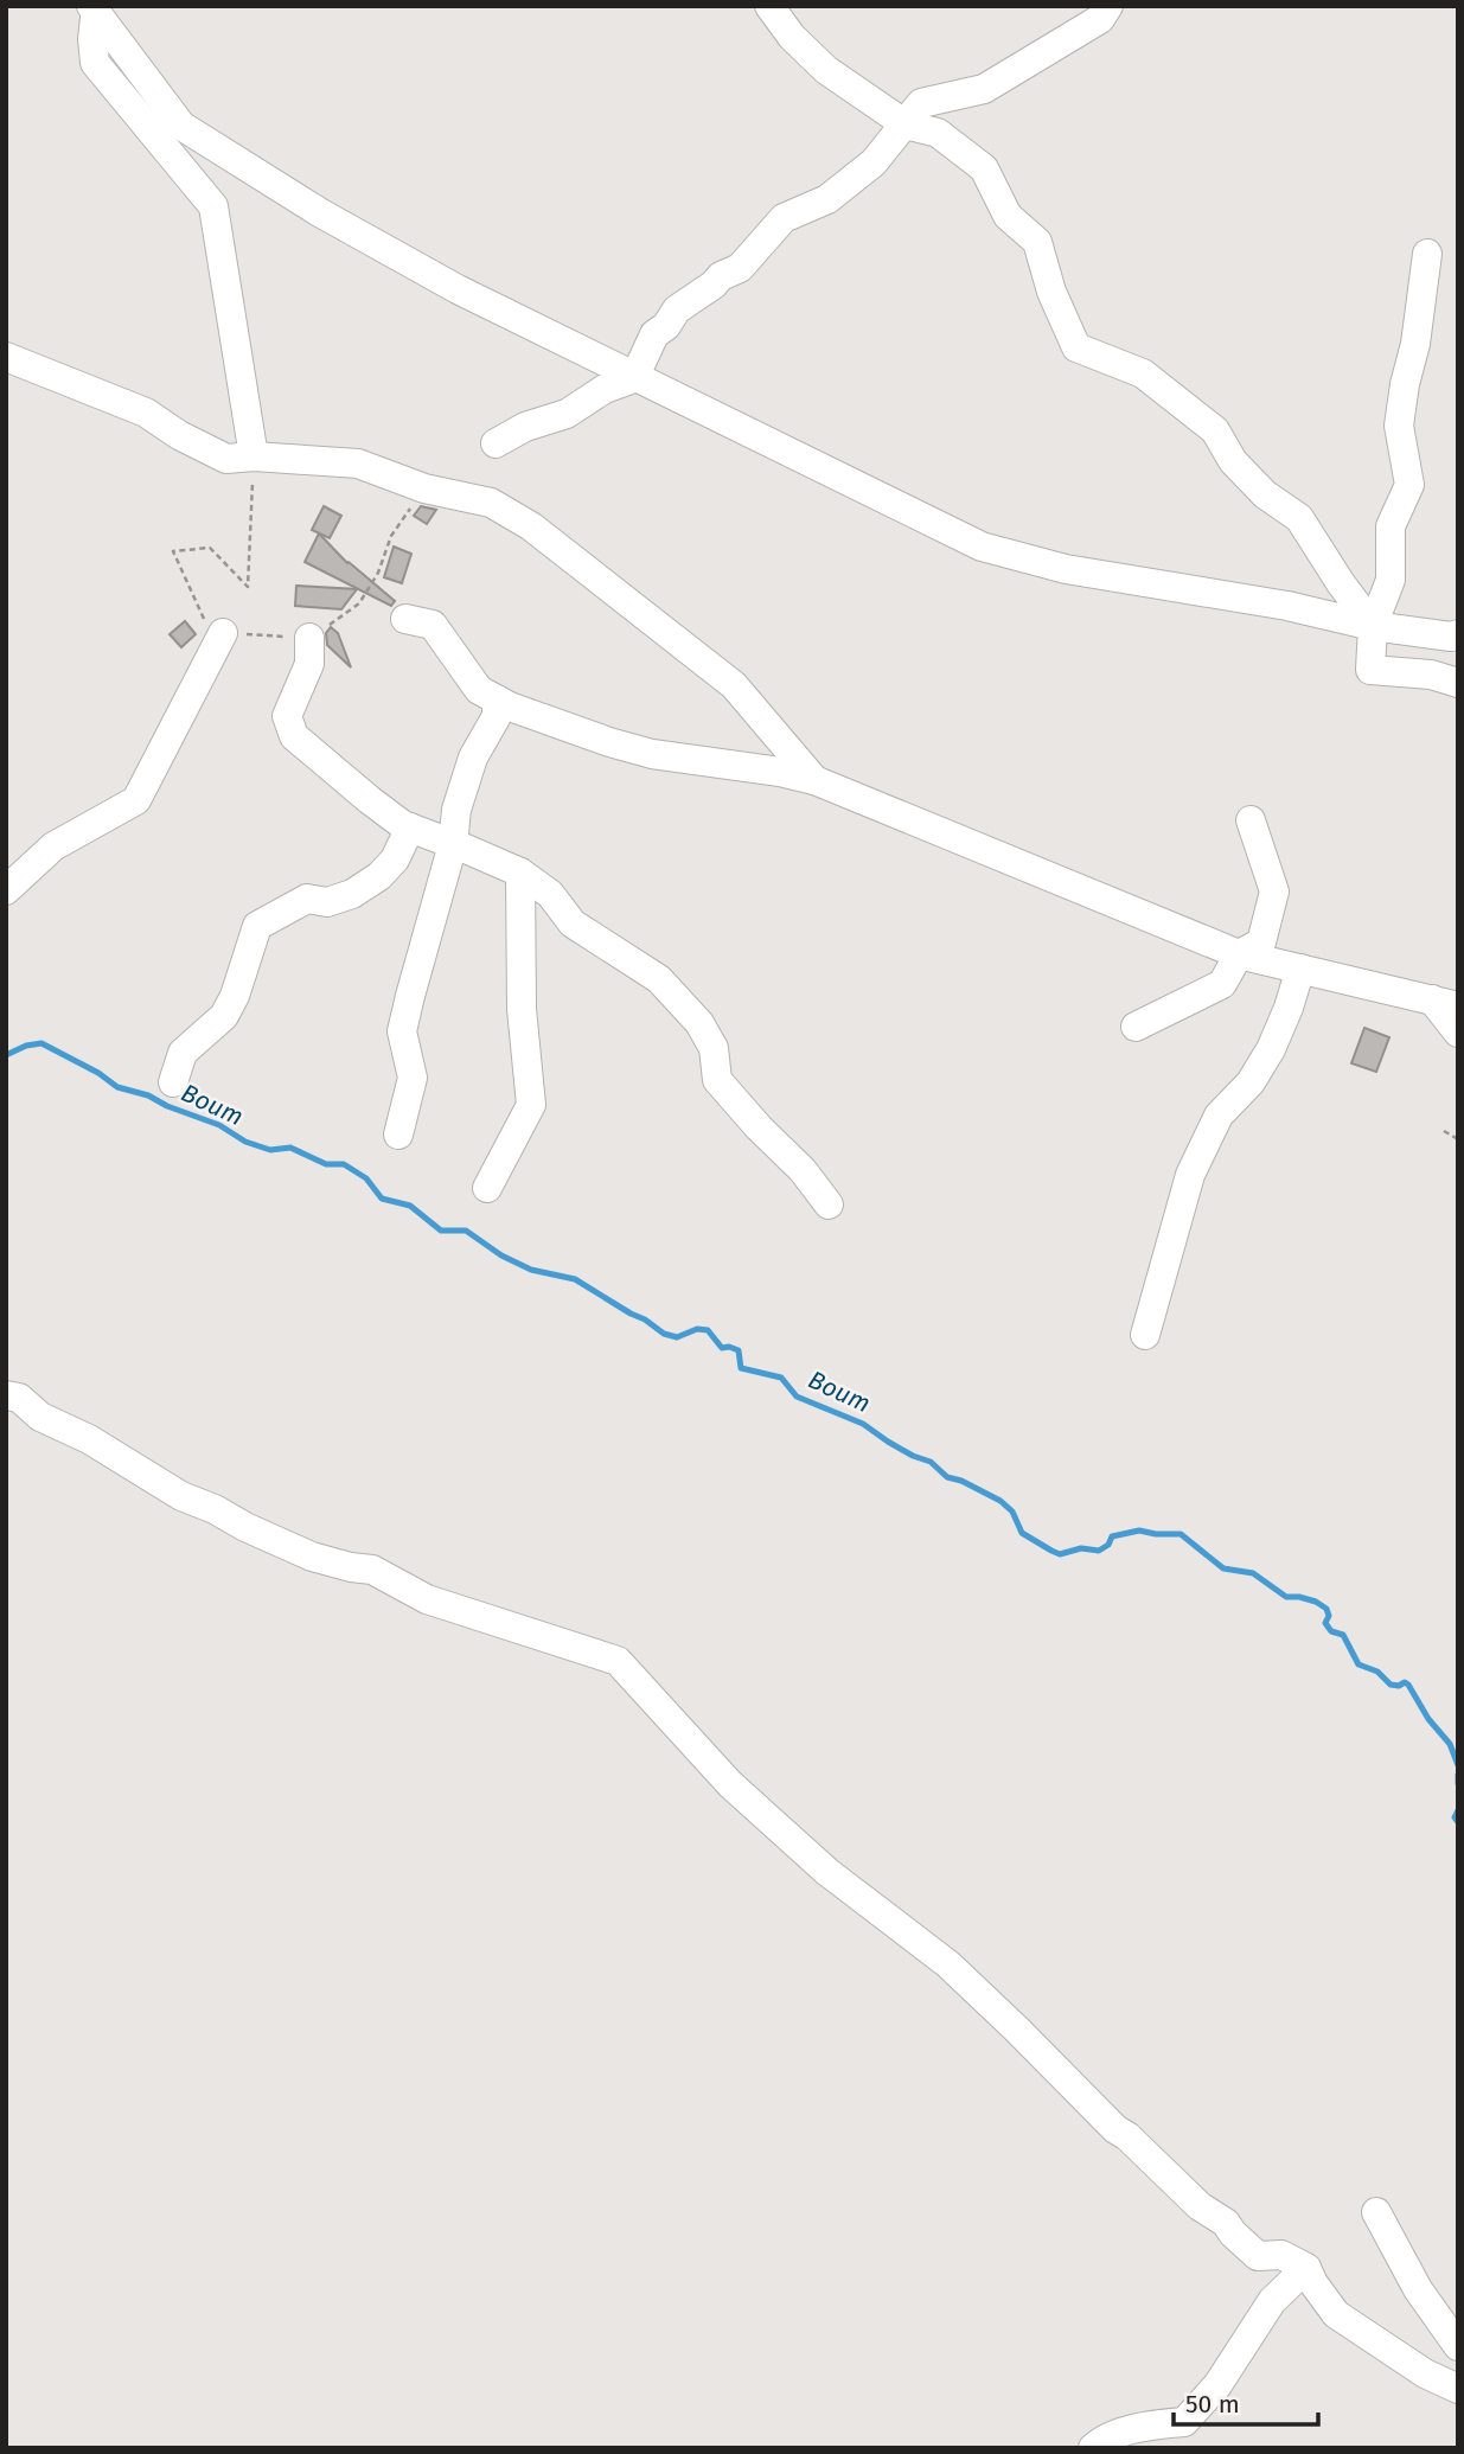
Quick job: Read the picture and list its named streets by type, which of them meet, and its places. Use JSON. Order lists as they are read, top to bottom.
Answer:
{
  "water": ["Boum"],
  "scale_bar": "50 m"
}
